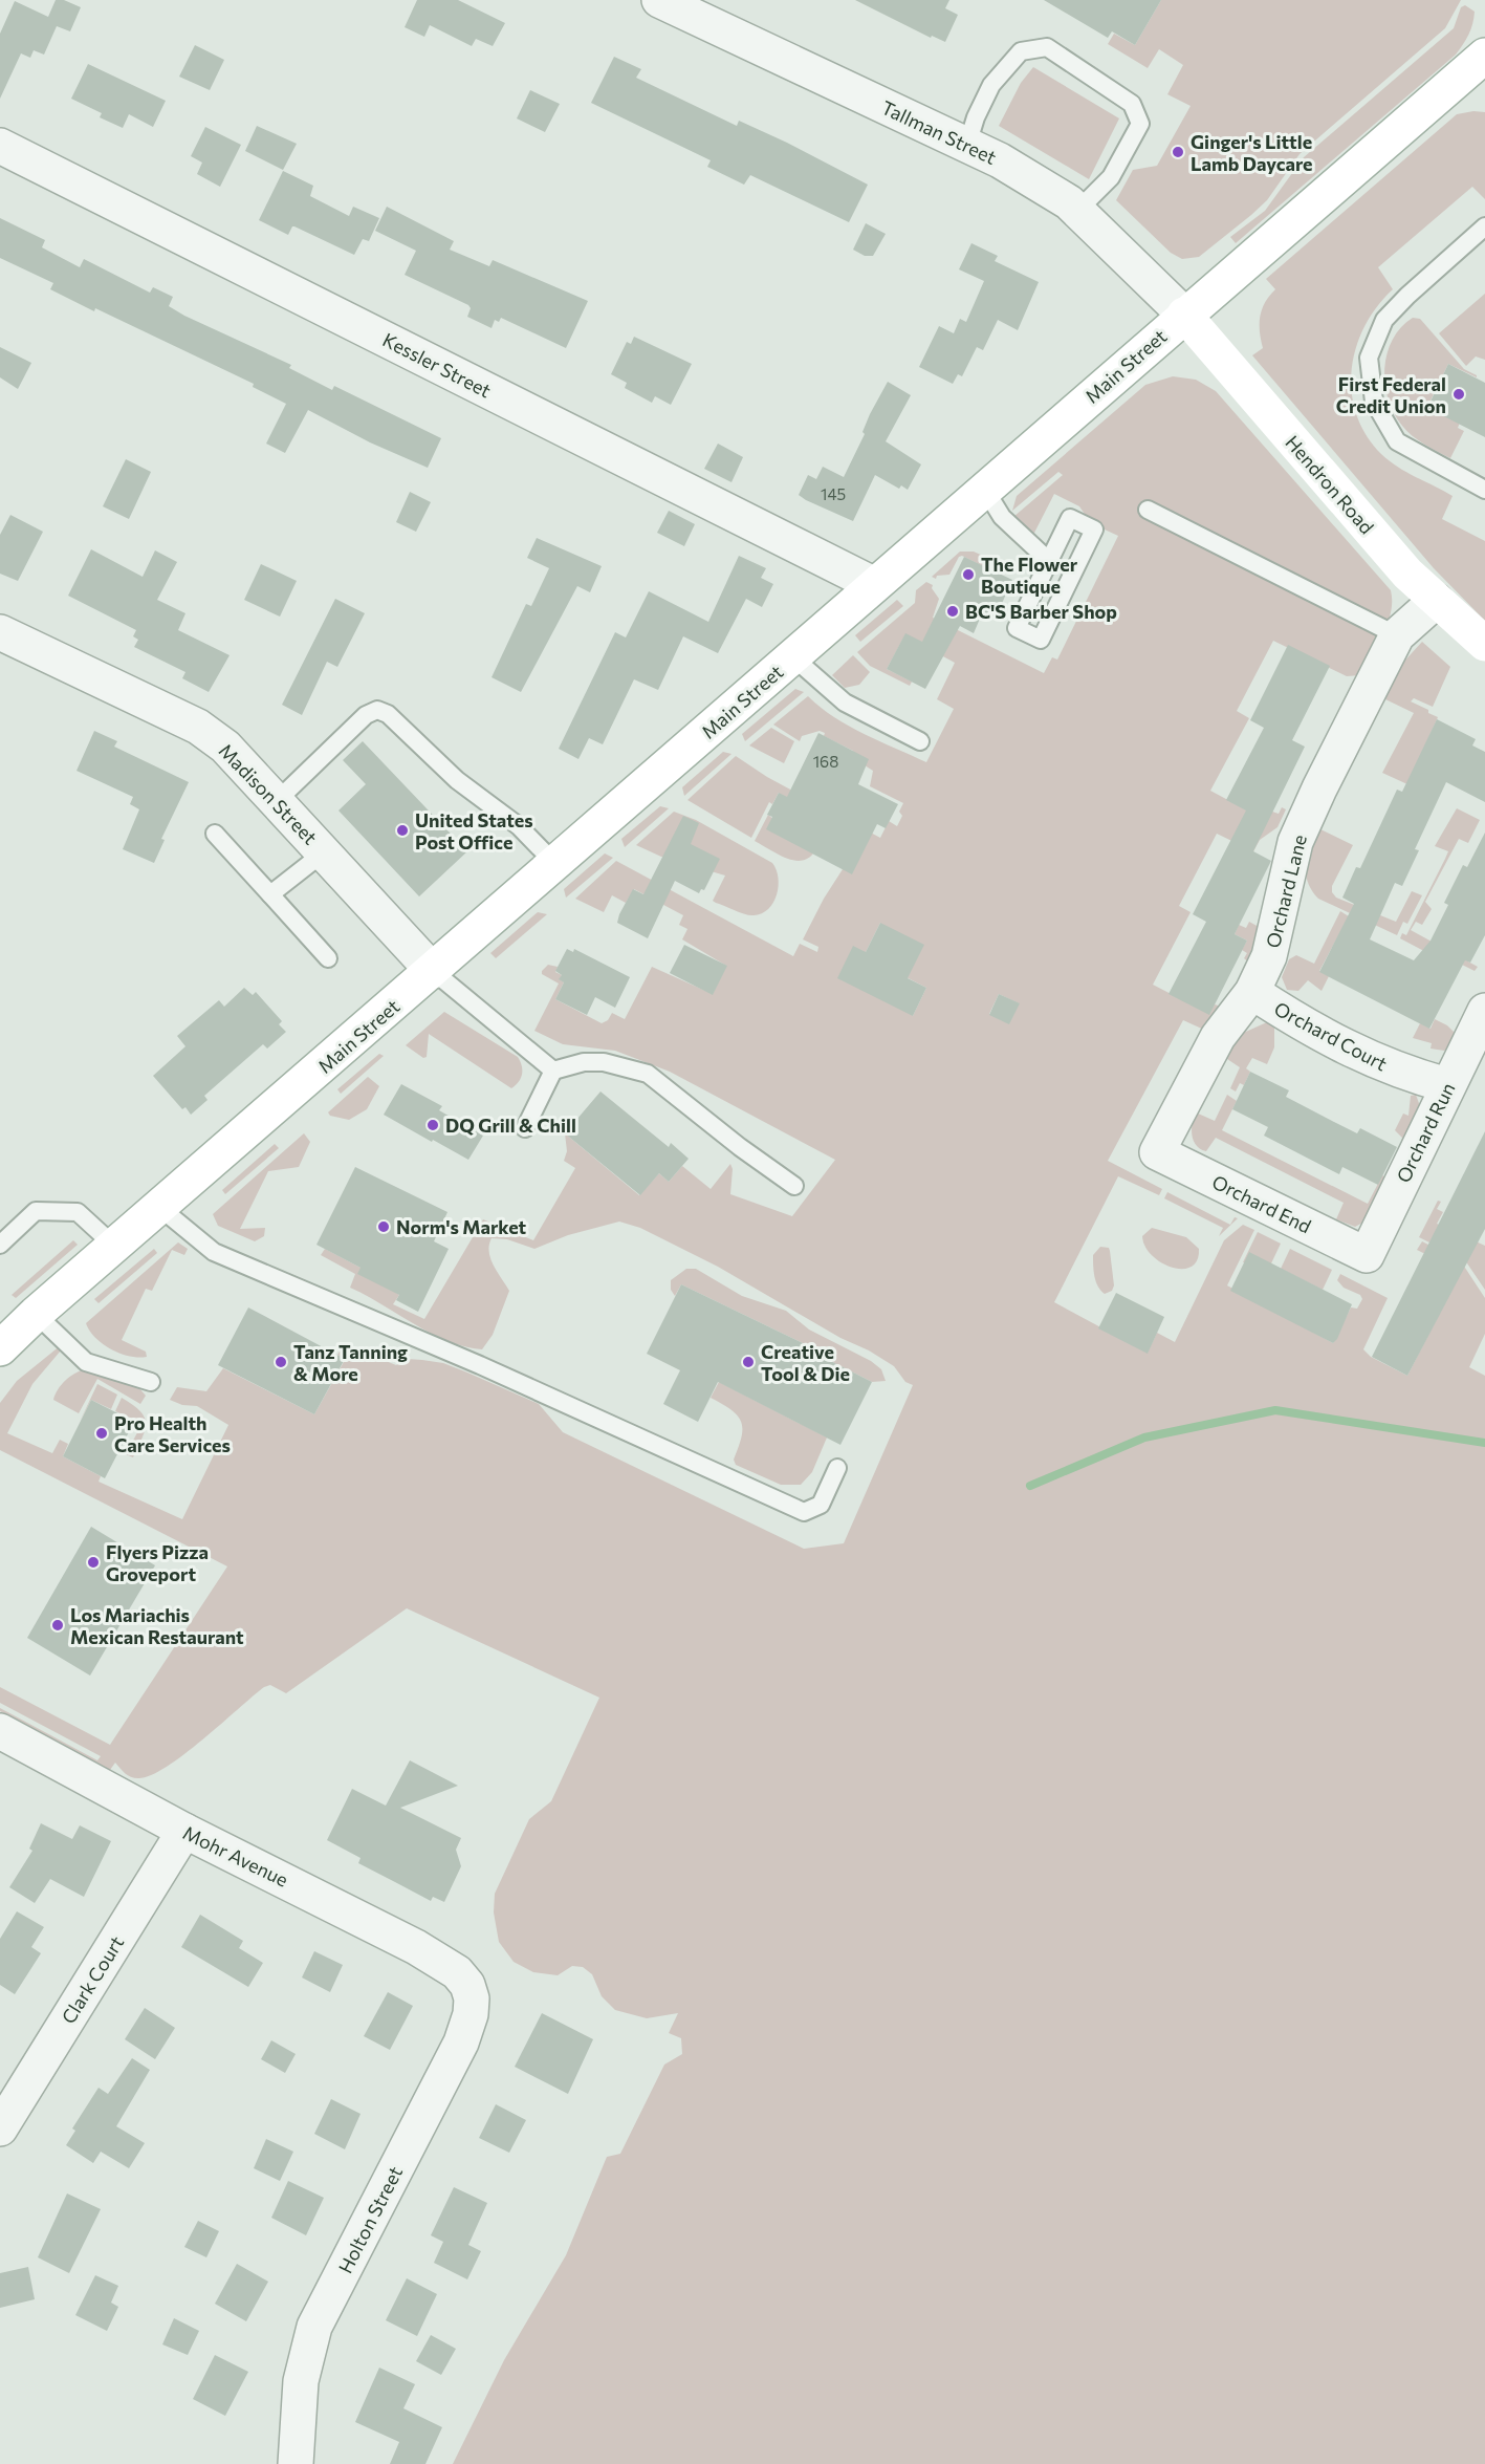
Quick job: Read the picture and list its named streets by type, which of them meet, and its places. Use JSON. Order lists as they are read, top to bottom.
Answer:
{
  "streets": {
    "main road": ["Main Street", "Hendron Road"],
    "street": [
      "Tallman Street",
      "Kessler Street",
      "Madison Street",
      "Orchard Lane",
      "Orchard Court",
      "Orchard Run",
      "Orchard End",
      "Mohr Avenue",
      "Clark Court",
      "Holton Street"
    ]
  },
  "crossings": [
    ["Tallman Street", "Main Street"],
    ["Tallman Street", "Hendron Road"],
    ["Kessler Street", "Main Street"],
    ["Main Street", "Hendron Road"],
    ["Main Street", "Madison Street"],
    ["Hendron Road", "Orchard Lane"],
    ["Orchard Lane", "Orchard Court"],
    ["Orchard Lane", "Orchard End"],
    ["Orchard Court", "Orchard Run"],
    ["Orchard Run", "Orchard End"],
    ["Mohr Avenue", "Clark Court"],
    ["Mohr Avenue", "Holton Street"]
  ],
  "places": [
    "Ginger's Little Lamb Daycare",
    "First Federal Credit Union",
    "The Flower Boutique",
    "BC'S Barber Shop",
    "United States Post Office",
    "DQ Grill & Chill",
    "Norm's Market",
    "Tanz Tanning & More",
    "Creative Tool & Die",
    "Pro Health Care Services",
    "Flyers Pizza Groveport",
    "Los Mariachis Mexican Restaurant"
  ],
  "house_numbers": ["145", "168"]
}
